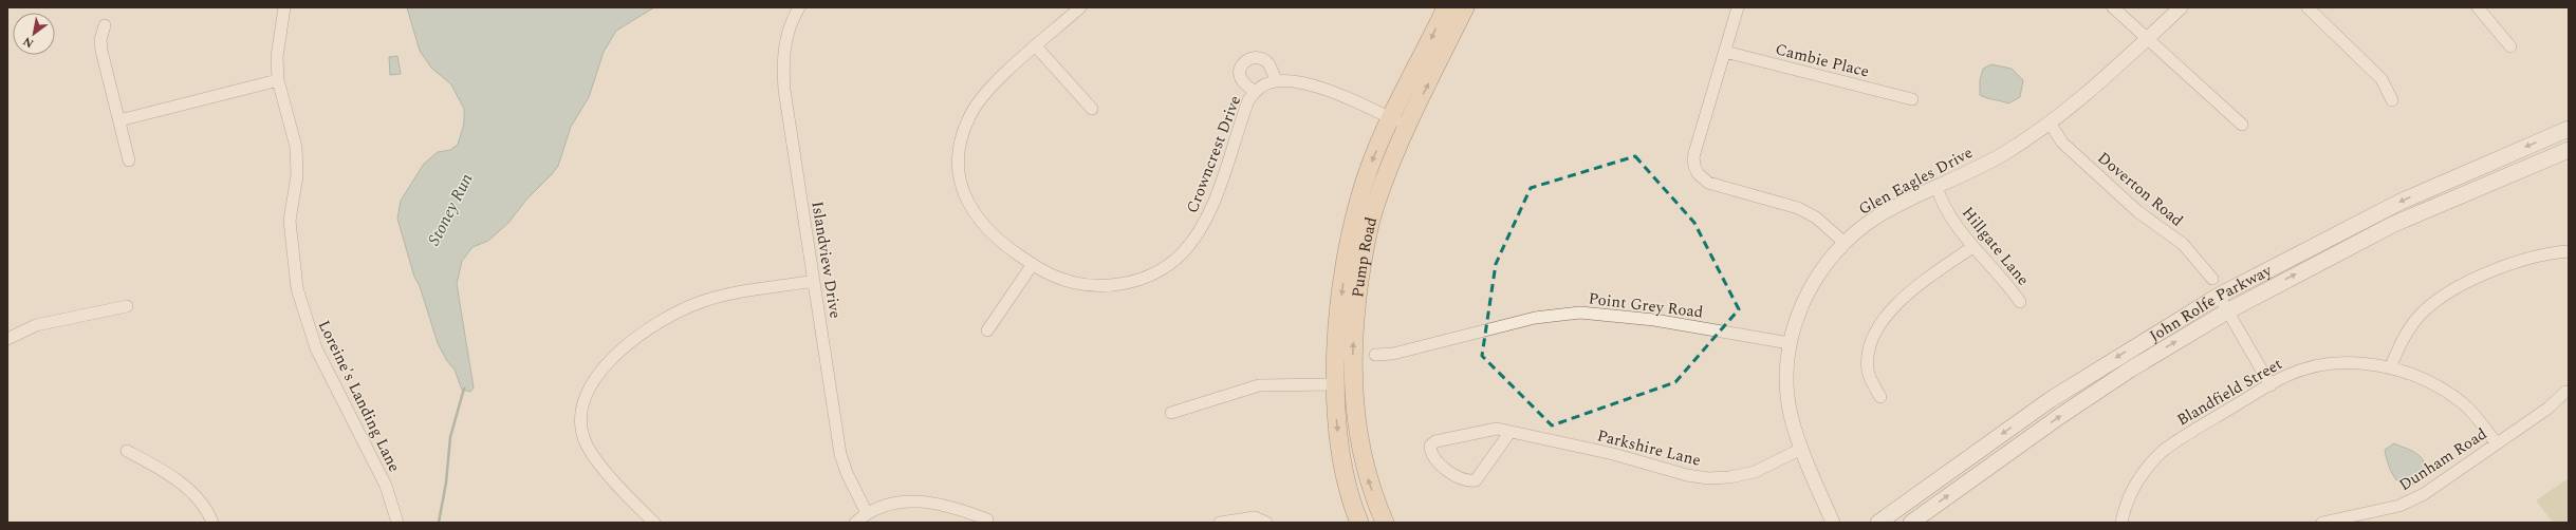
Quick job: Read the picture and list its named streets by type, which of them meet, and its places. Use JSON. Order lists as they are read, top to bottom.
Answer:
{
  "streets": {
    "main road": ["Pump Road", "John Rolfe Parkway"],
    "street": [
      "Cambie Place",
      "Crowncrest Drive",
      "Glen Eagles Drive",
      "Doverton Road",
      "Hillgate Lane",
      "Islandview Drive",
      "Point Grey Road",
      "Blandfield Street",
      "Loreine's Landing Lane",
      "Parkshire Lane",
      "Dunham Road"
    ]
  },
  "crossings": [
    ["Crowncrest Drive", "Pump Road"],
    ["Glen Eagles Drive", "Doverton Road"],
    ["Glen Eagles Drive", "Hillgate Lane"],
    ["Glen Eagles Drive", "Point Grey Road"],
    ["Glen Eagles Drive", "Parkshire Lane"],
    ["Blandfield Street", "Dunham Road"]
  ],
  "water": ["Stoney Run"],
  "north": "bottom left"
}
